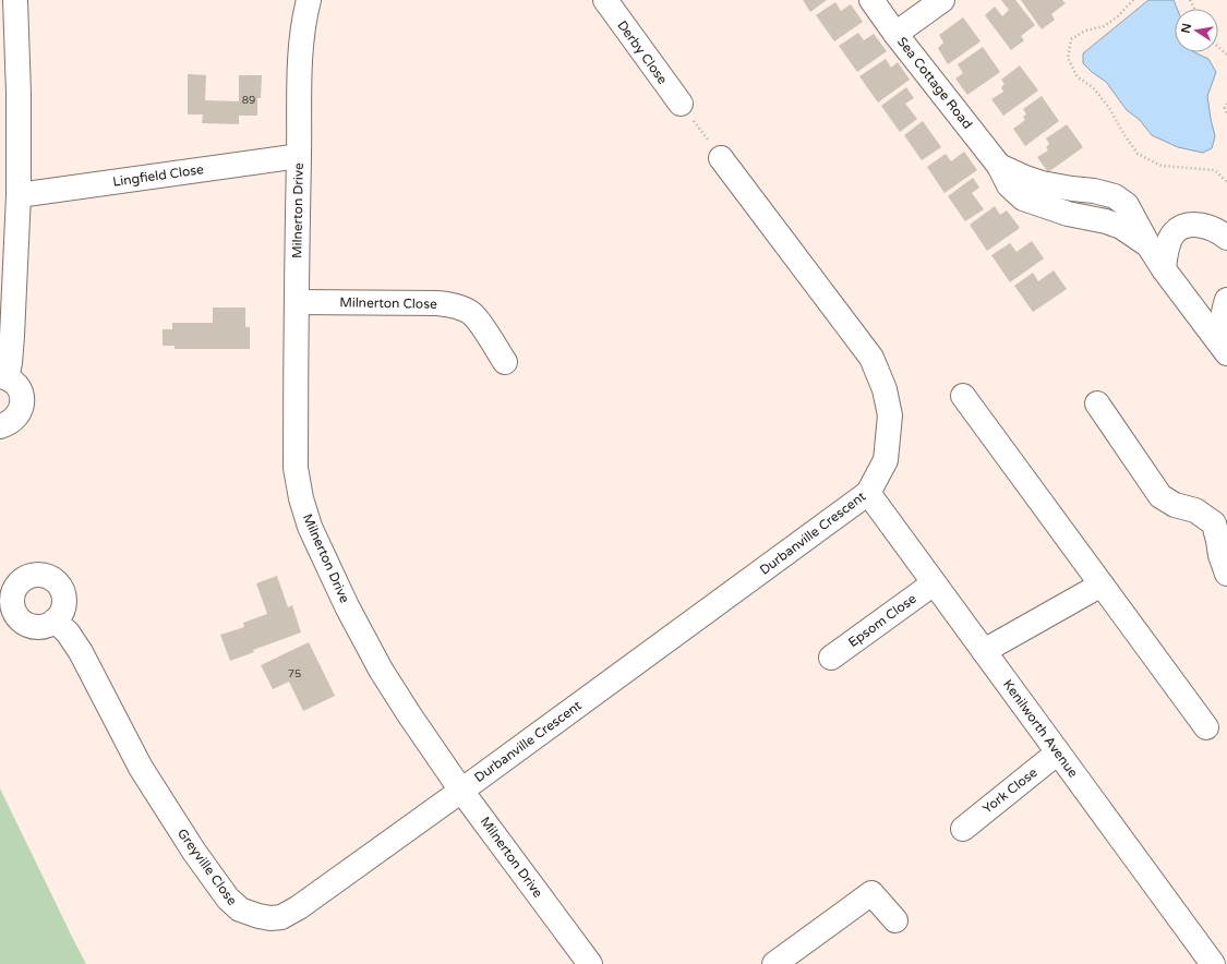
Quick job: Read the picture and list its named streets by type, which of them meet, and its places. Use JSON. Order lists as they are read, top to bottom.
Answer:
{
  "streets": {
    "street": [
      "Derby Close",
      "Sea Cottage Road",
      "Lingfield Close",
      "Milnerton Drive",
      "Milnerton Close",
      "Durbanville Crescent",
      "Epsom Close",
      "Kenilworth Avenue",
      "York Close",
      "Greyville Close"
    ]
  },
  "crossings": [
    ["Lingfield Close", "Milnerton Drive"],
    ["Milnerton Drive", "Milnerton Close"],
    ["Milnerton Drive", "Durbanville Crescent"],
    ["Milnerton Drive", "Greyville Close"],
    ["Durbanville Crescent", "Kenilworth Avenue"],
    ["Durbanville Crescent", "Greyville Close"],
    ["Epsom Close", "Kenilworth Avenue"],
    ["Kenilworth Avenue", "York Close"]
  ],
  "house_numbers": ["89", "75"],
  "north": "left"
}
